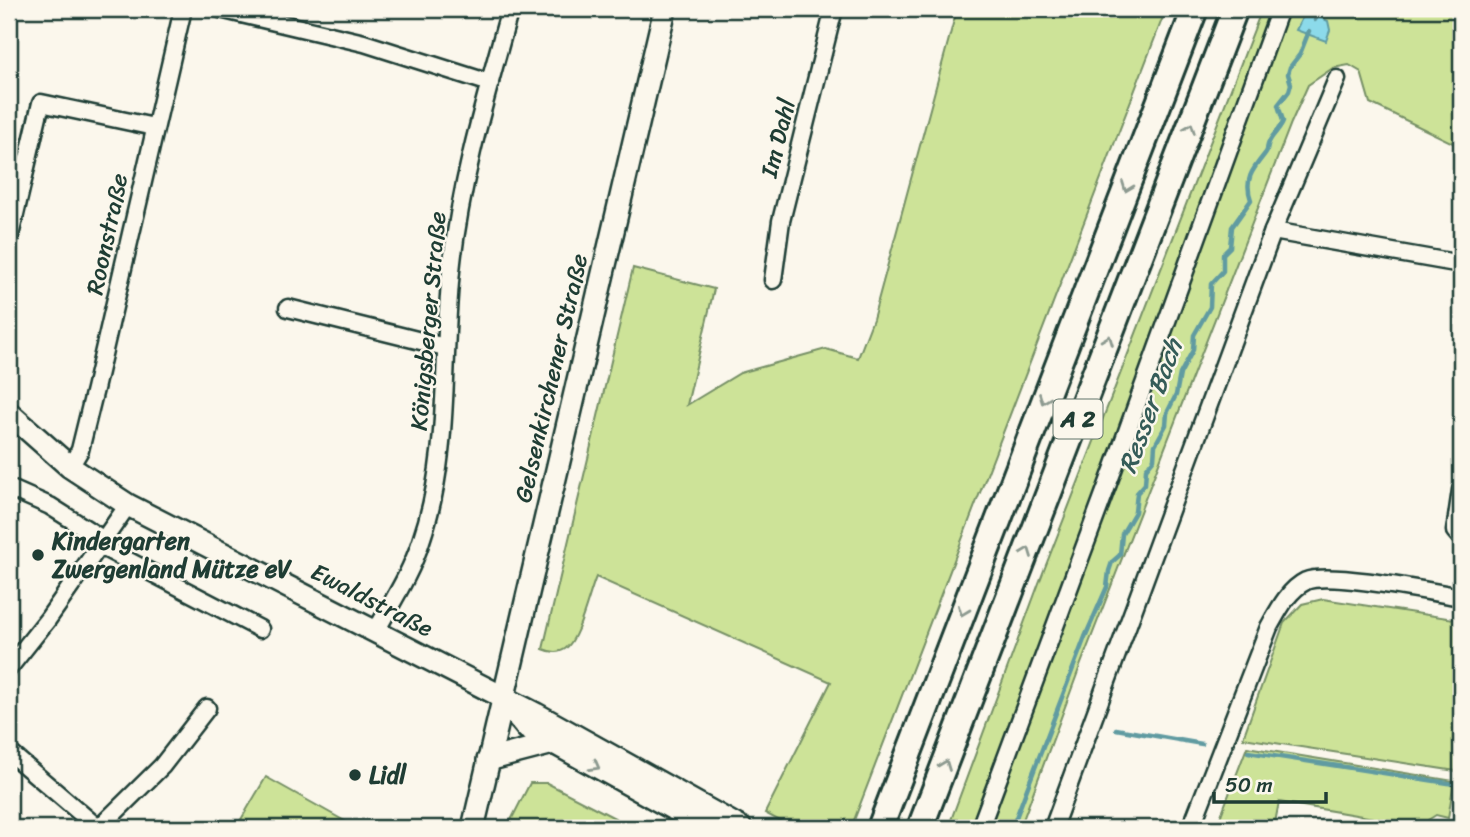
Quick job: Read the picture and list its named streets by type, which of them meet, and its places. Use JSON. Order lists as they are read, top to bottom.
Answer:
{
  "streets": {
    "highway": ["A 2"],
    "main road": ["Gelsenkirchener Straße", "Ewaldstraße"],
    "street": ["Im Dahl", "Roonstraße", "Königsberger Straße"]
  },
  "crossings": [
    ["Roonstraße", "Ewaldstraße"],
    ["Königsberger Straße", "Ewaldstraße"],
    ["Gelsenkirchener Straße", "Ewaldstraße"]
  ],
  "water": ["Resser Bach"],
  "places": ["Kindergarten Zwergenland Mütze eV", "Lidl"],
  "scale_bar": "50 m"
}
